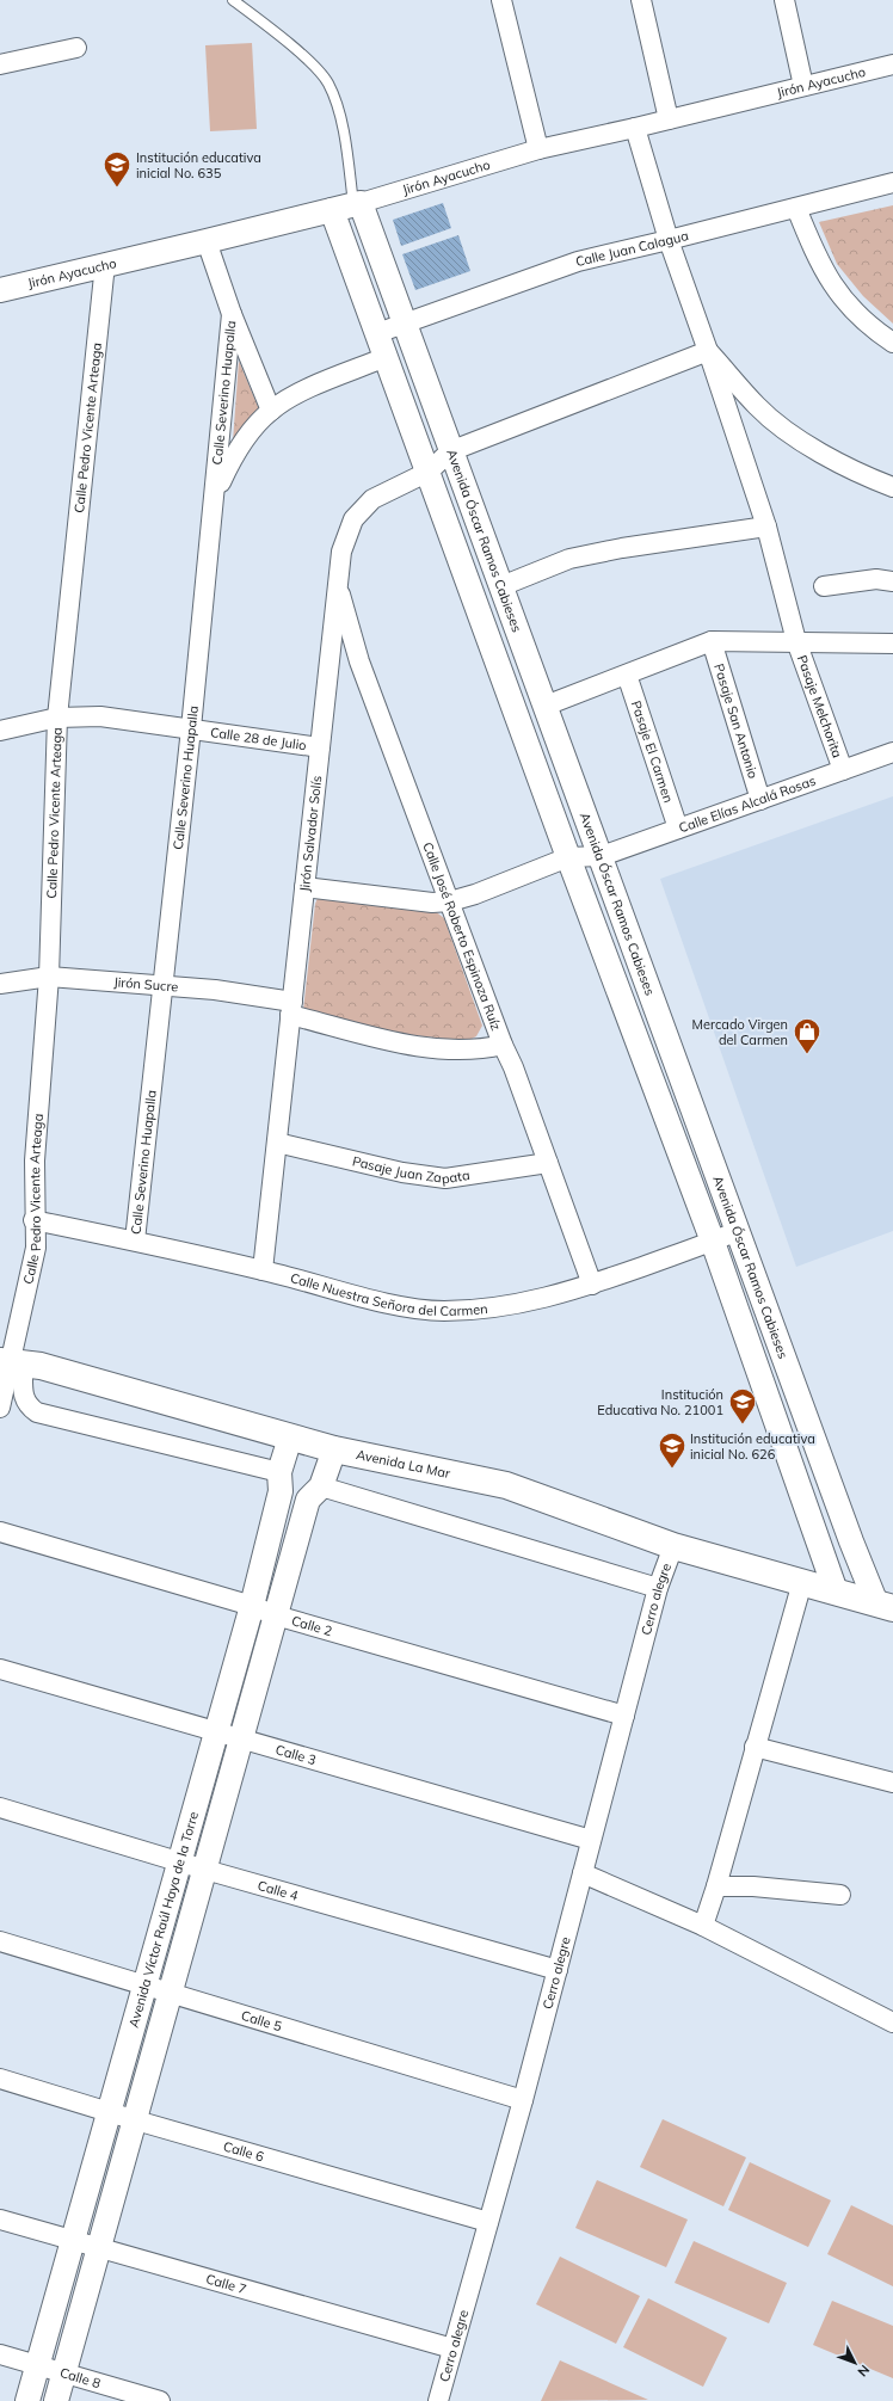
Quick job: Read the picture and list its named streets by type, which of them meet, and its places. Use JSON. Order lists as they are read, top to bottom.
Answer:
{
  "streets": {
    "main road": ["Avenida La Mar"],
    "street": [
      "Jirón Ayacucho",
      "Calle Juan Calagua",
      "Calle Severino Huapalla",
      "Calle Pedro Vicente Arteaga",
      "Avenida Óscar Ramos Cabieses",
      "Pasaje Melchorita",
      "Pasaje San Antonio",
      "Calle 28 de Julio",
      "Pasaje El Carmen",
      "Calle Elías Alcalá Rosas",
      "Jirón Salvador Solís",
      "Calle José Roberto Espinoza Ruíz",
      "Jirón Sucre",
      "Pasaje Juan Zapata",
      "Calle Nuestra Señora del Carmen",
      "Cerro alegre",
      "Calle 2",
      "Calle 3",
      "Calle 4",
      "Avenida Víctor Raúl Haya de la Torre",
      "Calle 5",
      "Calle 6",
      "Calle 7",
      "Calle 8"
    ]
  },
  "crossings": [
    ["Jirón Ayacucho", "Calle Pedro Vicente Arteaga"],
    ["Jirón Ayacucho", "Avenida Óscar Ramos Cabieses"],
    ["Jirón Ayacucho", "Pasaje Melchorita"],
    ["Calle Juan Calagua", "Avenida Óscar Ramos Cabieses"],
    ["Calle Juan Calagua", "Pasaje Melchorita"],
    ["Calle Severino Huapalla", "Calle 28 de Julio"],
    ["Calle Severino Huapalla", "Jirón Sucre"],
    ["Calle Severino Huapalla", "Calle Nuestra Señora del Carmen"],
    ["Calle Pedro Vicente Arteaga", "Calle 28 de Julio"],
    ["Calle Pedro Vicente Arteaga", "Jirón Sucre"],
    ["Calle Pedro Vicente Arteaga", "Calle Nuestra Señora del Carmen"],
    ["Calle Pedro Vicente Arteaga", "Avenida La Mar"],
    ["Avenida Óscar Ramos Cabieses", "Calle Elías Alcalá Rosas"],
    ["Avenida Óscar Ramos Cabieses", "Jirón Salvador Solís"],
    ["Avenida Óscar Ramos Cabieses", "Calle Nuestra Señora del Carmen"],
    ["Avenida Óscar Ramos Cabieses", "Avenida La Mar"],
    ["Pasaje Melchorita", "Calle Elías Alcalá Rosas"],
    ["Pasaje Melchorita", "Jirón Salvador Solís"],
    ["Pasaje San Antonio", "Calle Elías Alcalá Rosas"],
    ["Calle 28 de Julio", "Jirón Salvador Solís"],
    ["Pasaje El Carmen", "Calle Elías Alcalá Rosas"],
    ["Calle Elías Alcalá Rosas", "Jirón Salvador Solís"],
    ["Calle Elías Alcalá Rosas", "Calle José Roberto Espinoza Ruíz"],
    ["Jirón Salvador Solís", "Calle José Roberto Espinoza Ruíz"],
    ["Jirón Salvador Solís", "Jirón Sucre"],
    ["Jirón Salvador Solís", "Pasaje Juan Zapata"],
    ["Jirón Salvador Solís", "Calle Nuestra Señora del Carmen"],
    ["Calle José Roberto Espinoza Ruíz", "Jirón Sucre"],
    ["Calle José Roberto Espinoza Ruíz", "Pasaje Juan Zapata"],
    ["Calle José Roberto Espinoza Ruíz", "Calle Nuestra Señora del Carmen"],
    ["Avenida La Mar", "Cerro alegre"],
    ["Avenida La Mar", "Avenida Víctor Raúl Haya de la Torre"],
    ["Cerro alegre", "Calle 2"],
    ["Cerro alegre", "Calle 3"],
    ["Cerro alegre", "Calle 4"],
    ["Cerro alegre", "Calle 5"],
    ["Cerro alegre", "Calle 6"],
    ["Cerro alegre", "Calle 7"],
    ["Calle 2", "Avenida Víctor Raúl Haya de la Torre"],
    ["Calle 3", "Avenida Víctor Raúl Haya de la Torre"],
    ["Calle 4", "Avenida Víctor Raúl Haya de la Torre"],
    ["Avenida Víctor Raúl Haya de la Torre", "Calle 5"],
    ["Avenida Víctor Raúl Haya de la Torre", "Calle 6"],
    ["Avenida Víctor Raúl Haya de la Torre", "Calle 7"],
    ["Avenida Víctor Raúl Haya de la Torre", "Calle 8"]
  ],
  "places": {
    "school or university": ["Institución educativa inicial No. 635", "Institución Educativa No. 21001", "Institución educativa inicial No. 626"],
    "shop": ["Mercado Virgen del Carmen"]
  },
  "north": "bottom right"
}
